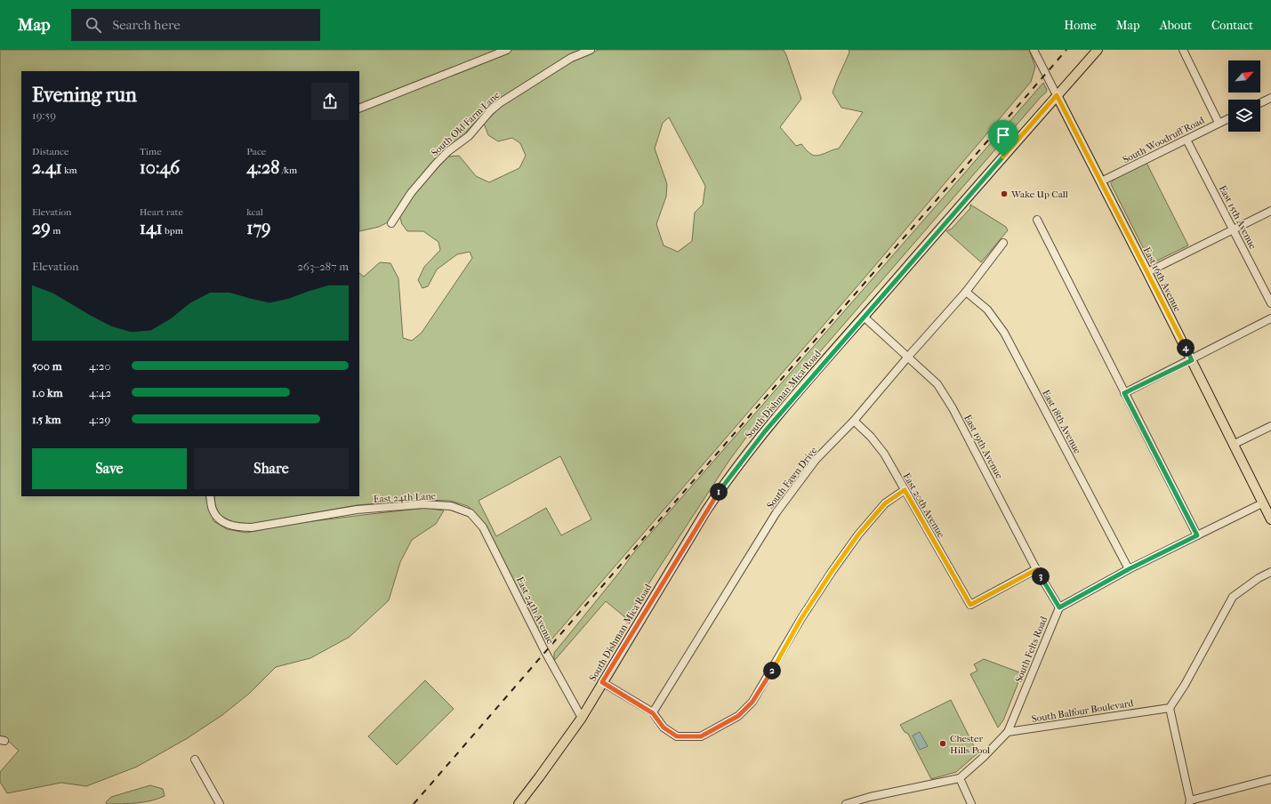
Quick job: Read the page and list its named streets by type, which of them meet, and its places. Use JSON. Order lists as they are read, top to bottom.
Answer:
{
  "streets": {
    "main road": ["East 16th Avenue", "South Dishman-Mica Road"],
    "street": [
      "South Old Farm Lane",
      "South Woodruff Road",
      "East 15th Avenue",
      "East 18th Avenue",
      "East 19th Avenue",
      "South Fawn Drive",
      "East 24th Lane",
      "East 20th Avenue",
      "East 24th Avenue",
      "South Felts Road",
      "South Balfour Boulevard"
    ]
  },
  "crossings": [
    ["South Woodruff Road", "East 15th Avenue"],
    ["South Woodruff Road", "East 16th Avenue"],
    ["East 16th Avenue", "South Dishman-Mica Road"],
    ["South Dishman-Mica Road", "East 19th Avenue"],
    ["South Dishman-Mica Road", "East 24th Avenue"],
    ["East 18th Avenue", "South Fawn Drive"],
    ["East 19th Avenue", "South Fawn Drive"],
    ["East 19th Avenue", "East 20th Avenue"],
    ["East 19th Avenue", "South Felts Road"],
    ["South Fawn Drive", "East 20th Avenue"],
    ["East 24th Lane", "East 24th Avenue"],
    ["South Felts Road", "South Balfour Boulevard"]
  ],
  "places": ["Wake Up Call", "Chester Hills Pool"],
  "north": "top right",
  "page": {
    "header": "Map",
    "search": "Search here",
    "nav": [
      "Home",
      "Map",
      "About",
      "Contact"
    ],
    "heading": ["Evening run", "19:59"],
    "stats": [
      ["Distance", "2.41 km"],
      ["Time", "10:46"],
      ["Pace", "4:28 /km"],
      ["Elevation", "29 m"],
      ["Heart rate", "141 bpm"],
      ["kcal", "179"]
    ],
    "chart": ["Elevation", "263–287 m"],
    "pins": [
      "4",
      "1",
      "3",
      "2"
    ],
    "list": [
      {
        "name": "500 m",
        "note": "4:20"
      },
      {
        "name": "1.0 km",
        "note": "4:42"
      },
      {
        "name": "1.5 km",
        "note": "4:29"
      }
    ],
    "buttons": ["Save", "Share"]
  }
}
